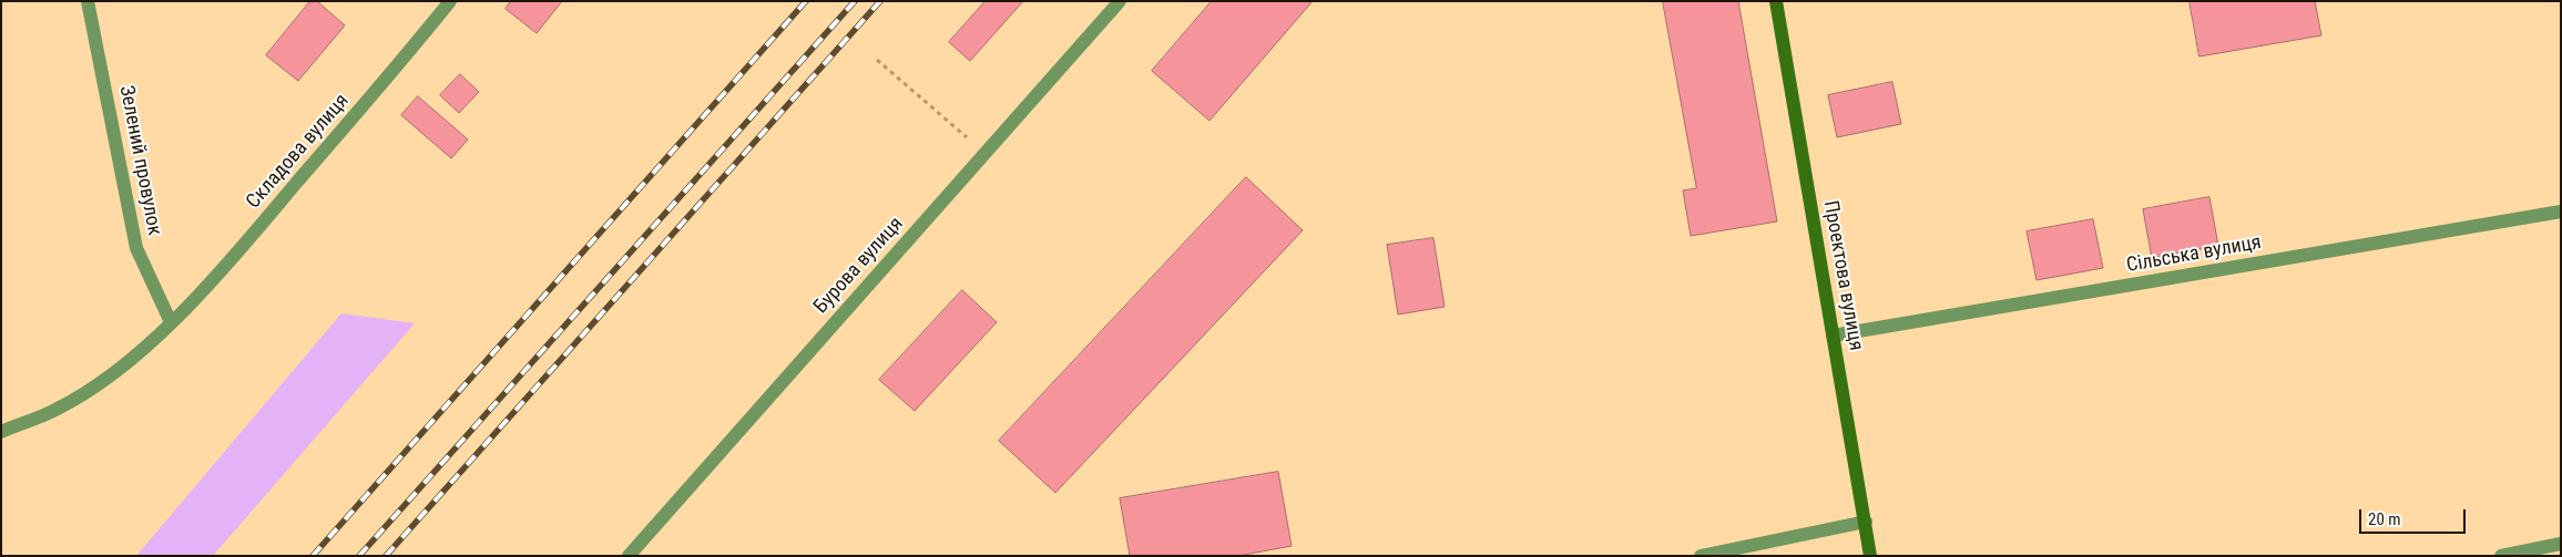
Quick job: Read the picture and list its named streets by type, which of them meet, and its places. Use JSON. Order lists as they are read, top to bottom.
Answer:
{
  "streets": {
    "main road": ["Проектова вулиця"],
    "street": [
      "Складова вулиця",
      "Зелений провулок",
      "Сільська вулиця",
      "Бурова вулиця"
    ]
  },
  "crossings": [
    ["Складова вулиця", "Зелений провулок"],
    ["Сільська вулиця", "Проектова вулиця"]
  ],
  "scale_bar": "20 m"
}
